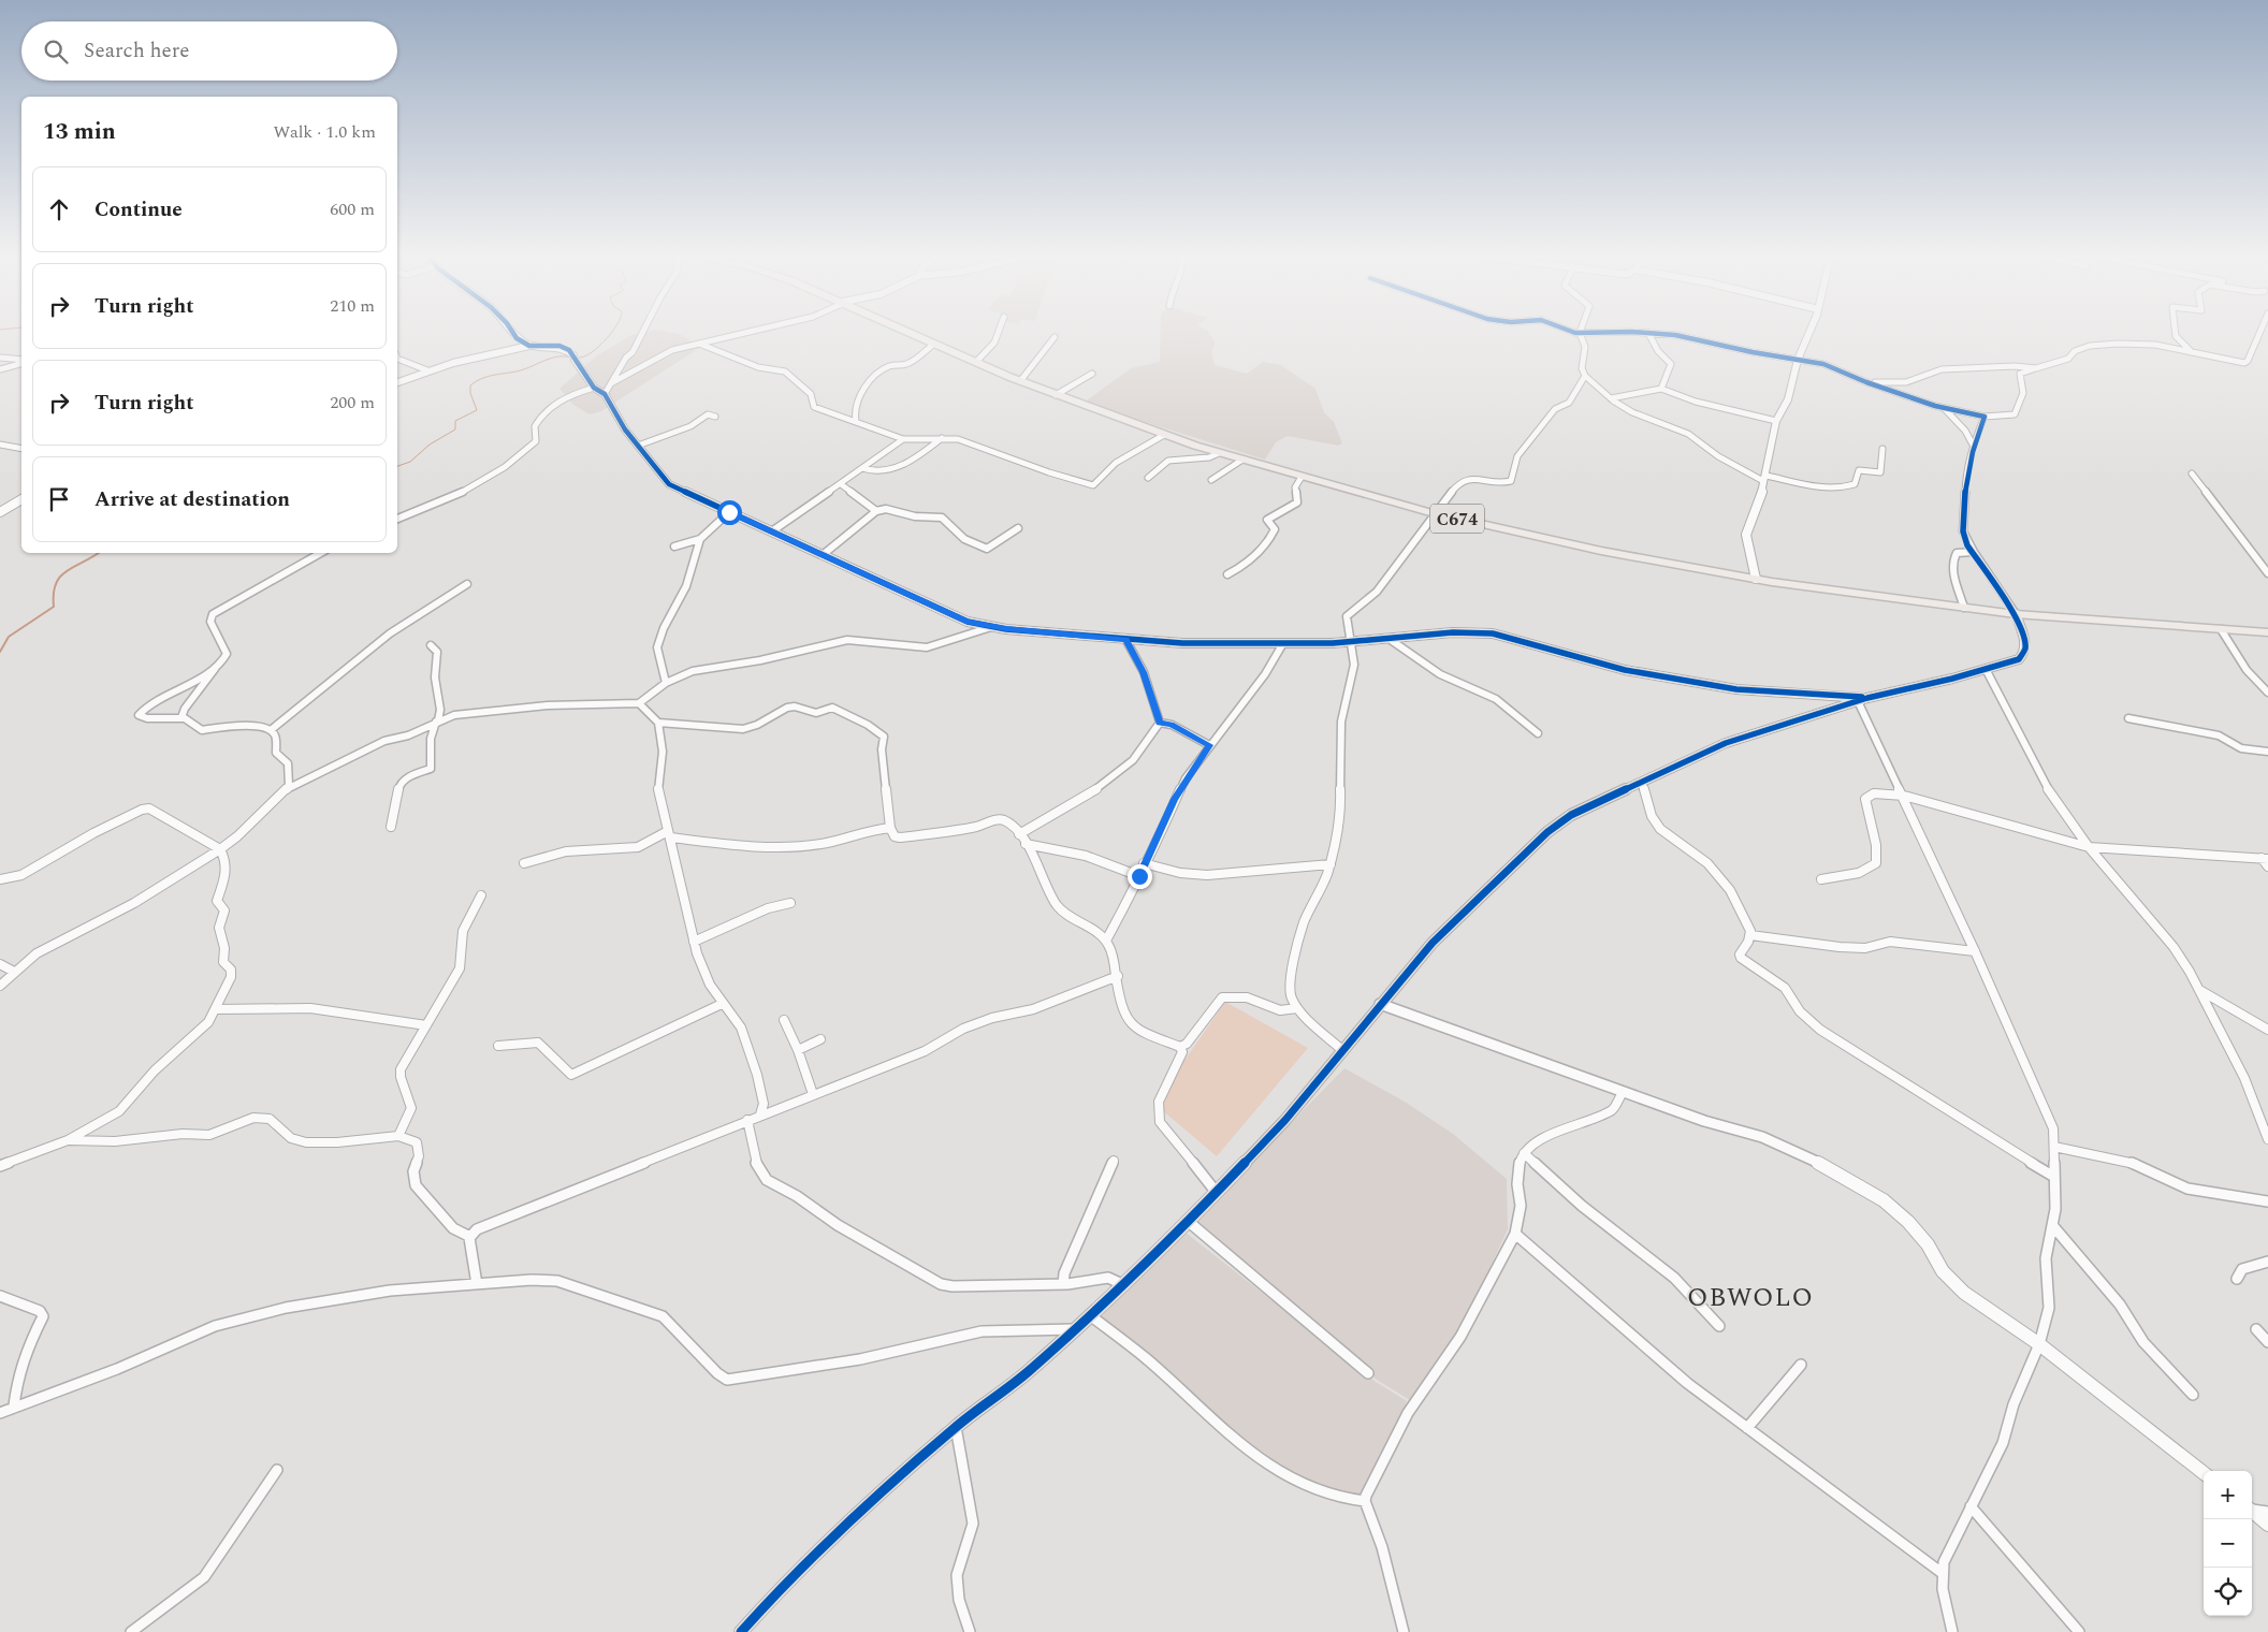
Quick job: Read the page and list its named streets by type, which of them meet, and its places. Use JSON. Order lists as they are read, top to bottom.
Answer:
{
  "streets": {
    "main road": ["C674"]
  },
  "districts": ["OBWOLO"],
  "page": {
    "search": "Search here",
    "heading": ["13 min", "Walk · 1.0 km"],
    "list": [
      ["Continue", "600 m"],
      ["Turn right", "210 m"],
      ["Turn right", "200 m"],
      "Arrive at destination"
    ],
    "map_buttons": ["+", "−"]
  }
}
